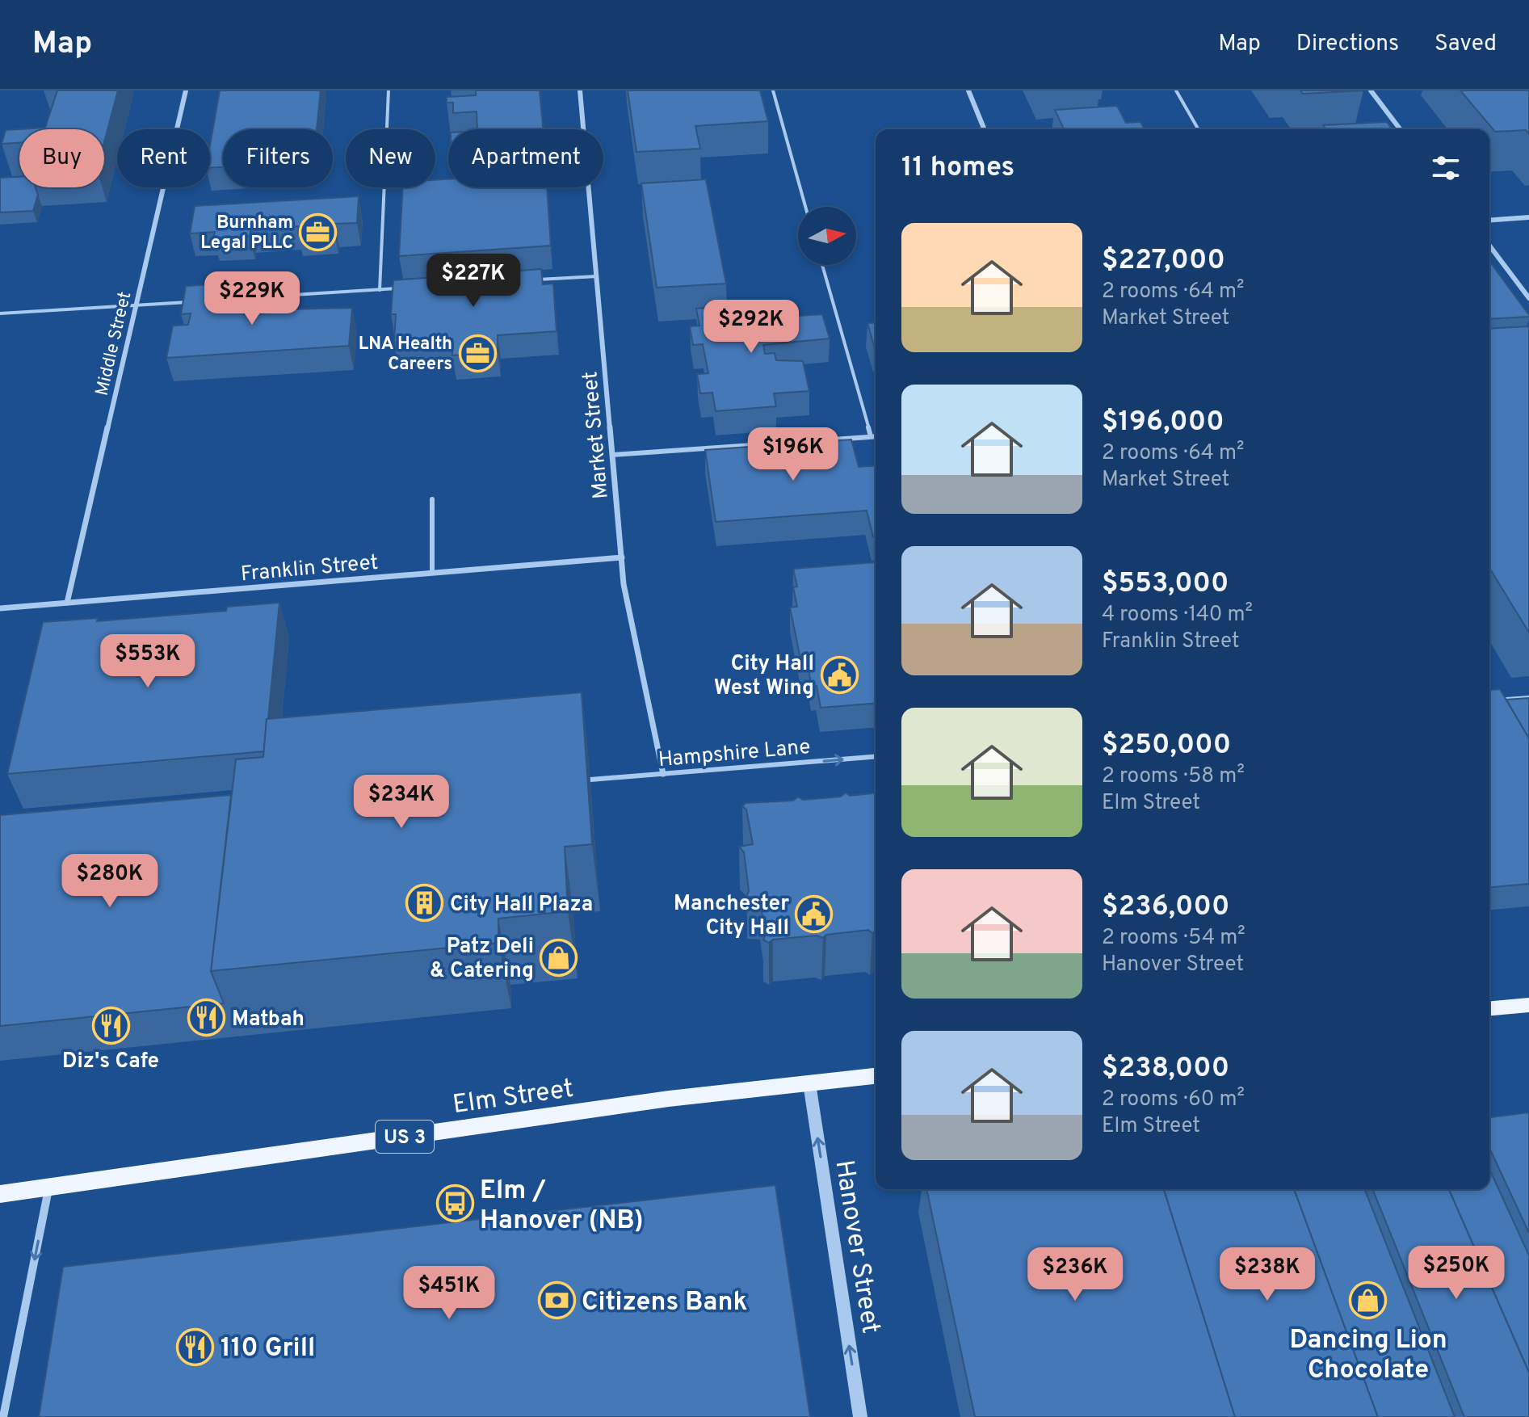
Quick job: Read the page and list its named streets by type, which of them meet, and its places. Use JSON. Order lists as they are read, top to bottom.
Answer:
{
  "streets": {
    "main road": ["Elm Street", "US 3"],
    "street": [
      "Middle Street",
      "Market Street",
      "Franklin Street",
      "Hanover Street"
    ],
    "lane": ["Hampshire Lane"]
  },
  "crossings": [
    ["Middle Street", "Franklin Street"],
    ["Market Street", "Franklin Street"],
    ["Market Street", "Hampshire Lane"],
    ["Elm Street", "Hanover Street"]
  ],
  "one_way": ["Hampshire Lane", "Hanover Street"],
  "places": {
    "office": ["Burnham Legal PLLC", "LNA Health Careers"],
    "public building": ["City Hall West Wing", "Manchester City Hall"],
    "building": ["City Hall Plaza"],
    "shop": ["Patz Deli & Catering", "Dancing Lion Chocolate"],
    "restaurant": ["Matbah", "Diz's Cafe", "110 Grill"],
    "bus stop": ["Elm / Hanover (NB)"],
    "bank": ["Citizens Bank"]
  },
  "north": "right",
  "page": {
    "header": "Map",
    "nav": ["Map", "Directions", "Saved"],
    "chip": [
      "Buy",
      "Rent",
      "Filters",
      "New",
      "Apartment"
    ],
    "heading": "11 homes",
    "list": [
      {
        "name": "$227,000",
        "note": "2 rooms · 64 m² · Market Street"
      },
      {
        "name": "$196,000",
        "note": "2 rooms · 64 m² · Market Street"
      },
      {
        "name": "$553,000",
        "note": "4 rooms · 140 m² · Franklin Street"
      },
      {
        "name": "$250,000",
        "note": "2 rooms · 58 m² · Elm Street"
      },
      {
        "name": "$236,000",
        "note": "2 rooms · 54 m² · Hanover Street"
      },
      {
        "name": "$238,000",
        "note": "2 rooms · 60 m² · Elm Street"
      }
    ],
    "price": [
      "$227K",
      "$229K",
      "$292K",
      "$196K",
      "$553K",
      "$234K",
      "$280K",
      "$250K",
      "$236K",
      "$238K",
      "$451K"
    ]
  }
}
